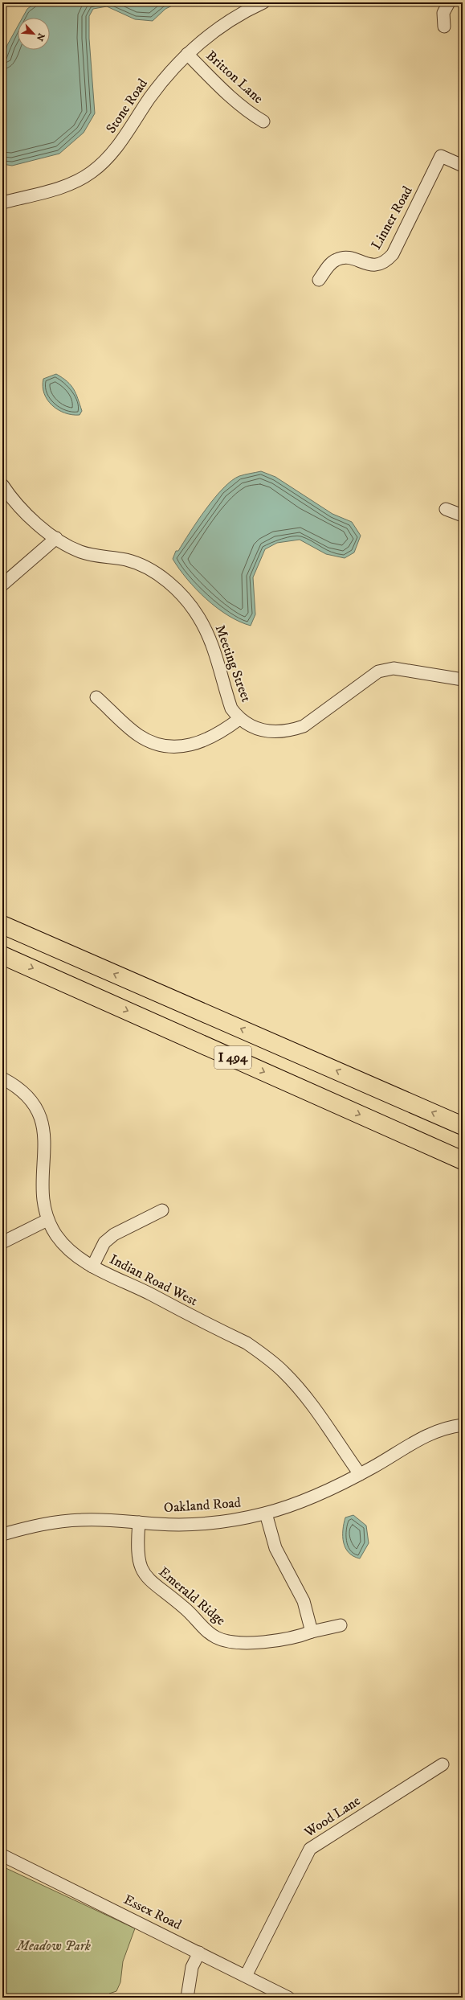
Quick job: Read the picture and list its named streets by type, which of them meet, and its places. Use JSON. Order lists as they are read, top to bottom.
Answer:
{
  "streets": {
    "highway": ["I 494"],
    "street": [
      "Britton Lane",
      "Stone Road",
      "Linner Road",
      "Meeting Street",
      "Indian Road West",
      "Oakland Road",
      "Emerald Ridge",
      "Wood Lane",
      "Essex Road"
    ]
  },
  "crossings": [
    ["Britton Lane", "Stone Road"],
    ["Indian Road West", "Oakland Road"],
    ["Oakland Road", "Emerald Ridge"],
    ["Wood Lane", "Essex Road"]
  ],
  "parks": ["Meadow Park"],
  "north": "bottom right"
}
